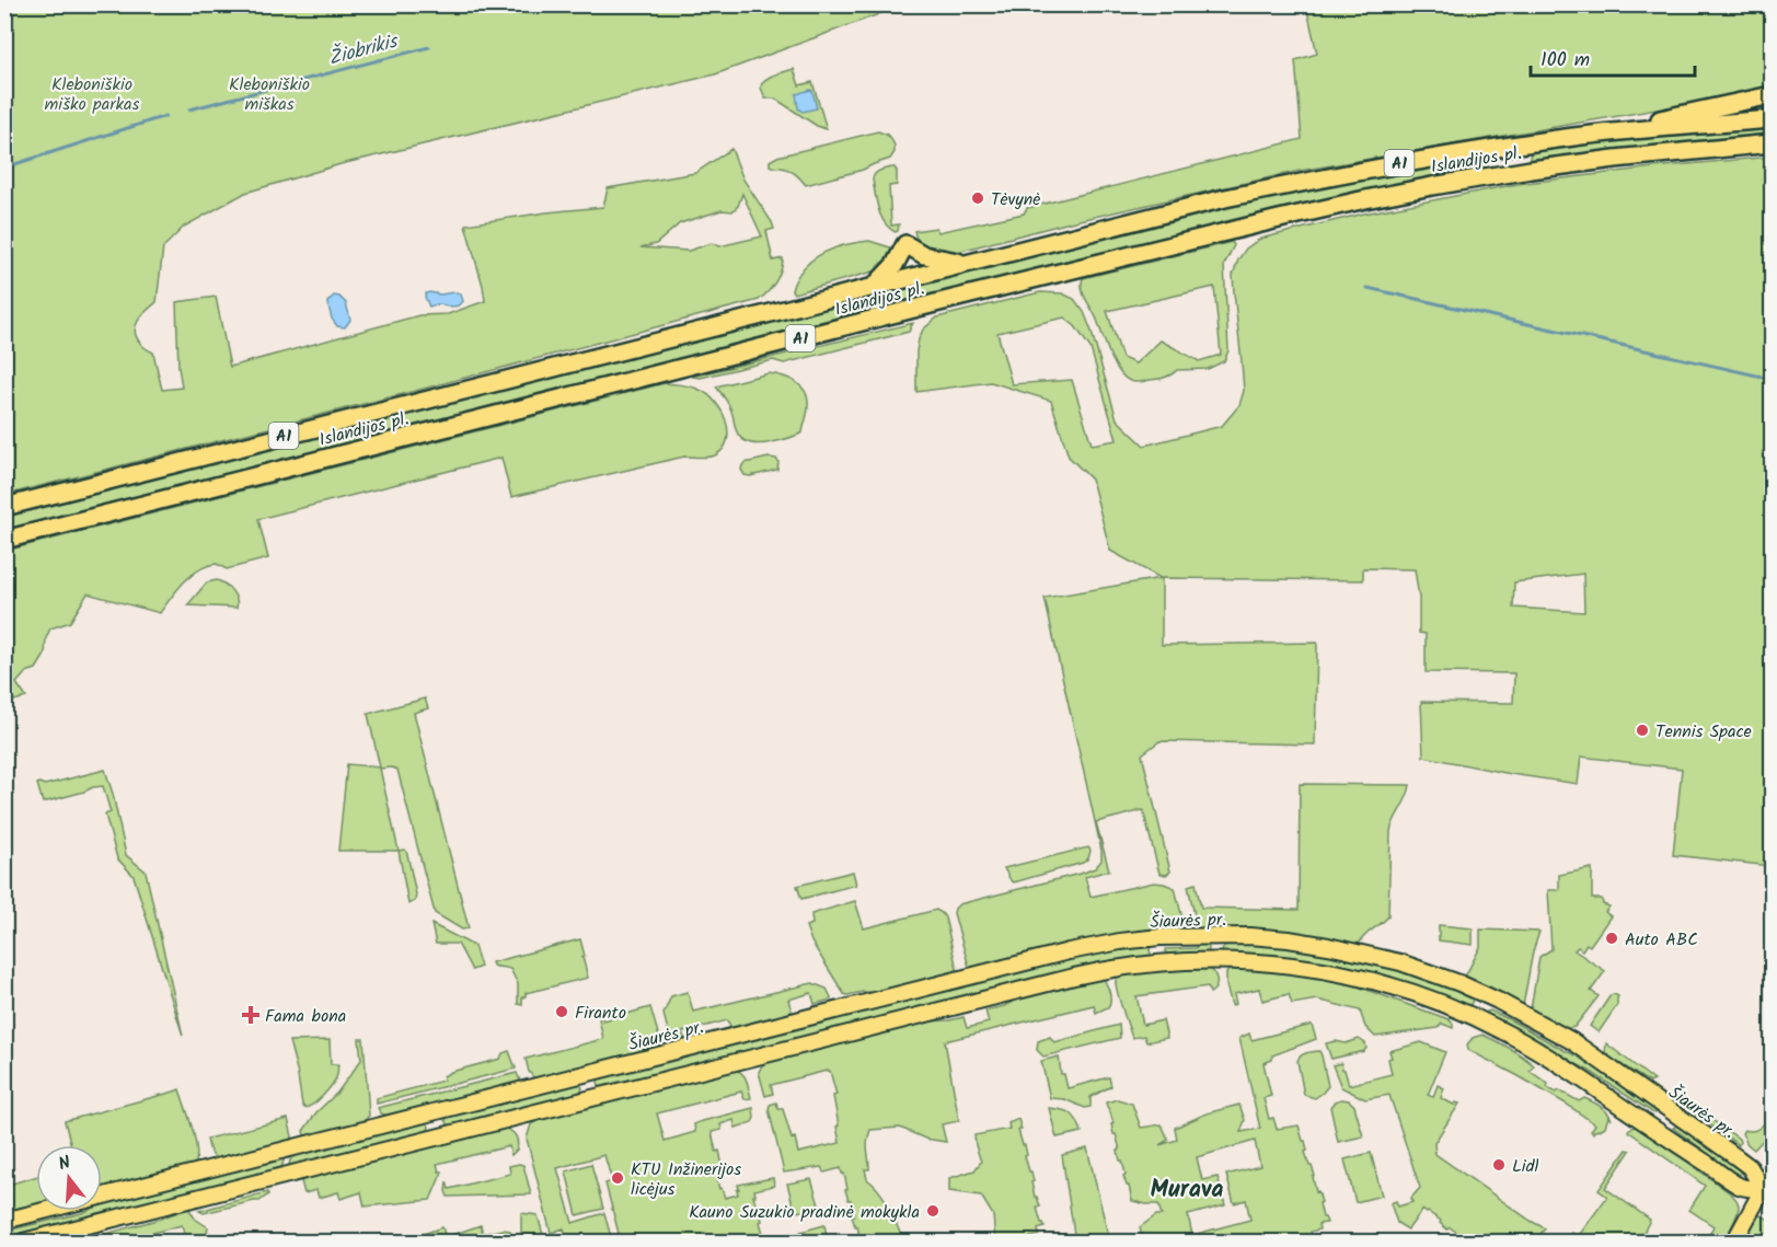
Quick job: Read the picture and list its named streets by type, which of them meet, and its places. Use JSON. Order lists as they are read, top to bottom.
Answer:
{
  "streets": {
    "highway": ["Islandijos pl.", "A1"],
    "main road": ["Šiaurės pr."]
  },
  "districts": ["Murava"],
  "water": ["Žiobrikis"],
  "parks": ["Kleboniškio miško parkas", "Kleboniškio miškas"],
  "places": {
    "other": [
      "Tėvynė",
      "Tennis Space",
      "Auto ABC",
      "Firanto",
      "Lidl",
      "KTU Inžinerijos licėjus",
      "Kauno Suzukio pradinė mokykla"
    ],
    "health": ["Fama bona"]
  },
  "scale_bar": "100 m",
  "north": "top"
}
